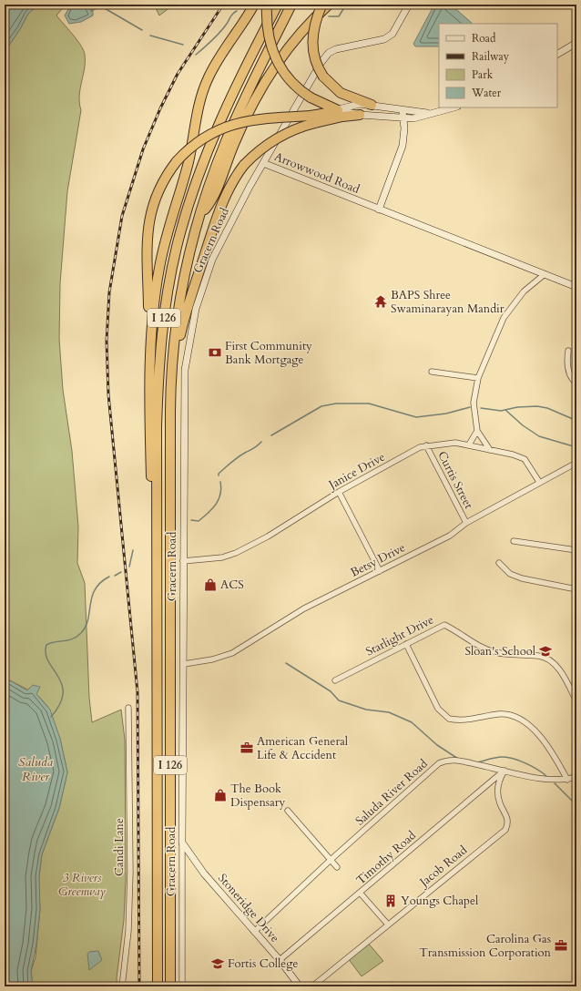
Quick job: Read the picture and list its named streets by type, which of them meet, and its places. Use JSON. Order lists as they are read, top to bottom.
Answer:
{
  "streets": {
    "highway": ["I 126"],
    "street": [
      "Arrowwood Road",
      "Gracern Road",
      "Janice Drive",
      "Curtis Street",
      "Betsy Drive",
      "Starlight Drive",
      "Saluda River Road",
      "Candi Lane",
      "Timothy Road",
      "Jacob Road",
      "Stoneridge Drive"
    ]
  },
  "crossings": [
    ["Arrowwood Road", "Gracern Road"],
    ["Gracern Road", "Janice Drive"],
    ["Gracern Road", "Betsy Drive"],
    ["Gracern Road", "Stoneridge Drive"],
    ["Janice Drive", "Curtis Street"],
    ["Janice Drive", "Betsy Drive"],
    ["Curtis Street", "Betsy Drive"],
    ["Saluda River Road", "Timothy Road"],
    ["Saluda River Road", "Jacob Road"],
    ["Saluda River Road", "Stoneridge Drive"],
    ["Timothy Road", "Jacob Road"],
    ["Timothy Road", "Stoneridge Drive"]
  ],
  "water": ["Saluda River"],
  "parks": ["3 Rivers Greenway"],
  "places": {
    "temple": ["BAPS Shree Swaminarayan Mandir"],
    "bank": ["First Community Bank Mortgage"],
    "shop": ["ACS", "The Book Dispensary"],
    "school or university": ["Sloan's School", "Fortis College"],
    "office": ["American General Life & Accident", "Carolina Gas Transmission Corporation"],
    "building": ["Youngs Chapel"]
  },
  "legend": [
    "Road",
    "Railway",
    "Park",
    "Water"
  ]
}
